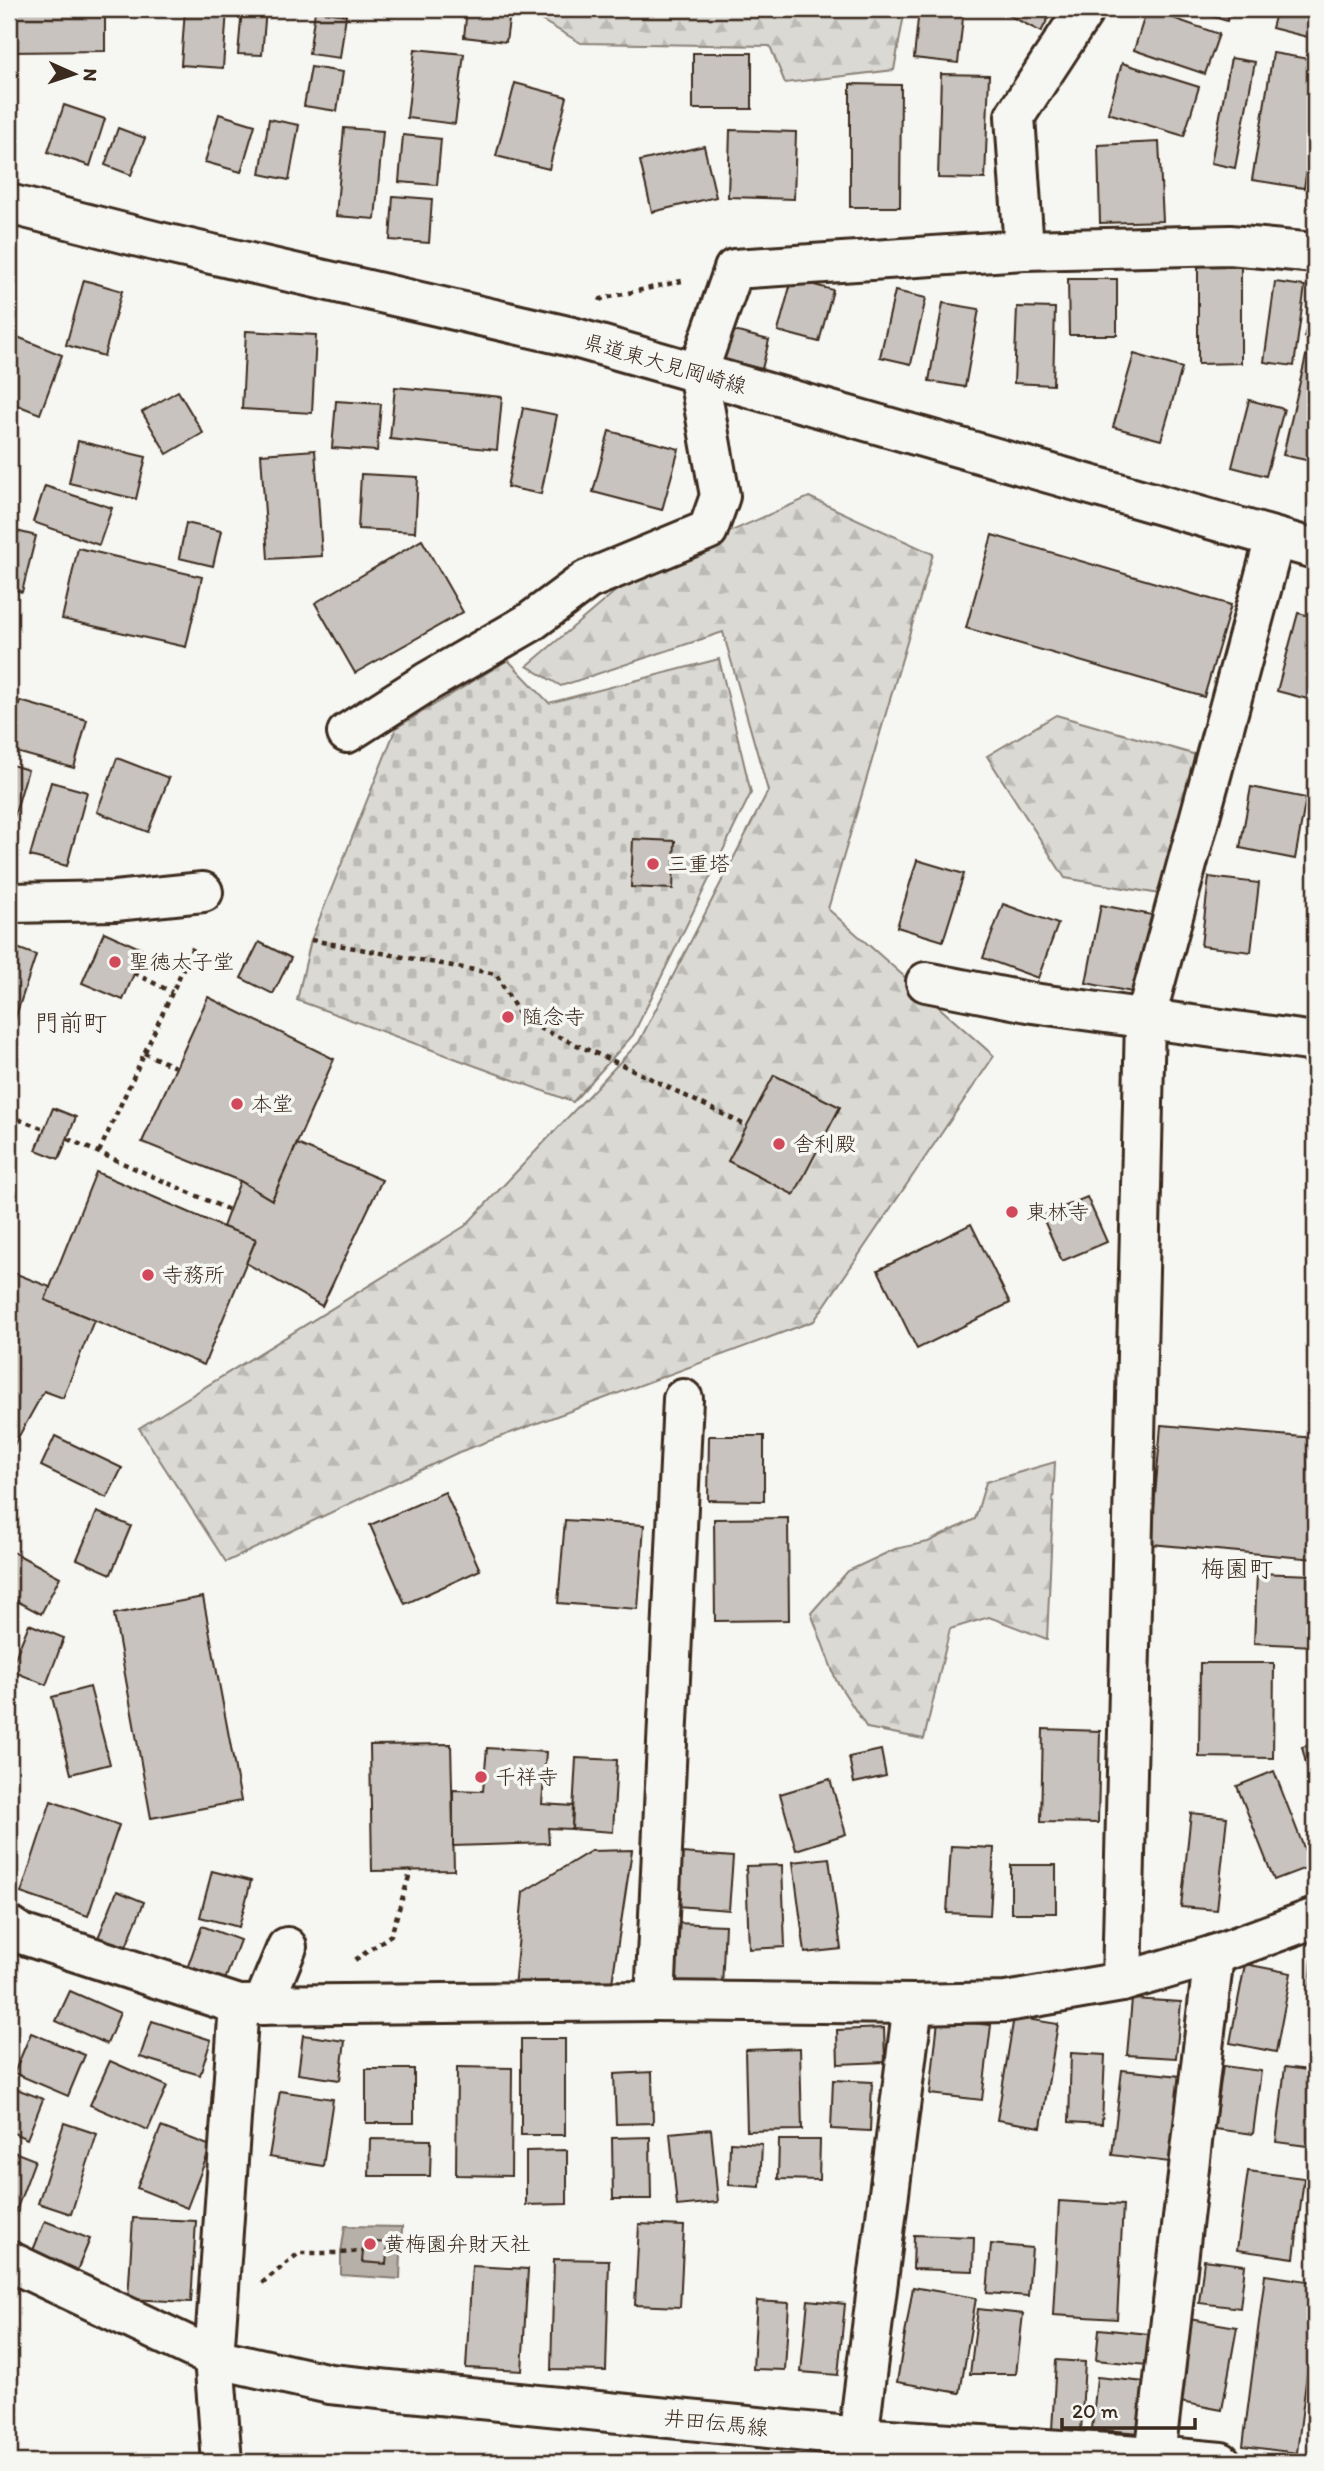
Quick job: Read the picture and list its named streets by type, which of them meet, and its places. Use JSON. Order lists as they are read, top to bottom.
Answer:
{
  "streets": {
    "street": ["県道東大見岡崎線", "井田伝馬線"]
  },
  "districts": ["門前町", "梅園町"],
  "places": [
    "三重塔",
    "聖徳太子堂",
    "随念寺",
    "本堂",
    "舎利殿",
    "東林寺",
    "寺務所",
    "千祥寺",
    "黄梅園弁財天社"
  ],
  "scale_bar": "20 m",
  "north": "right"
}
